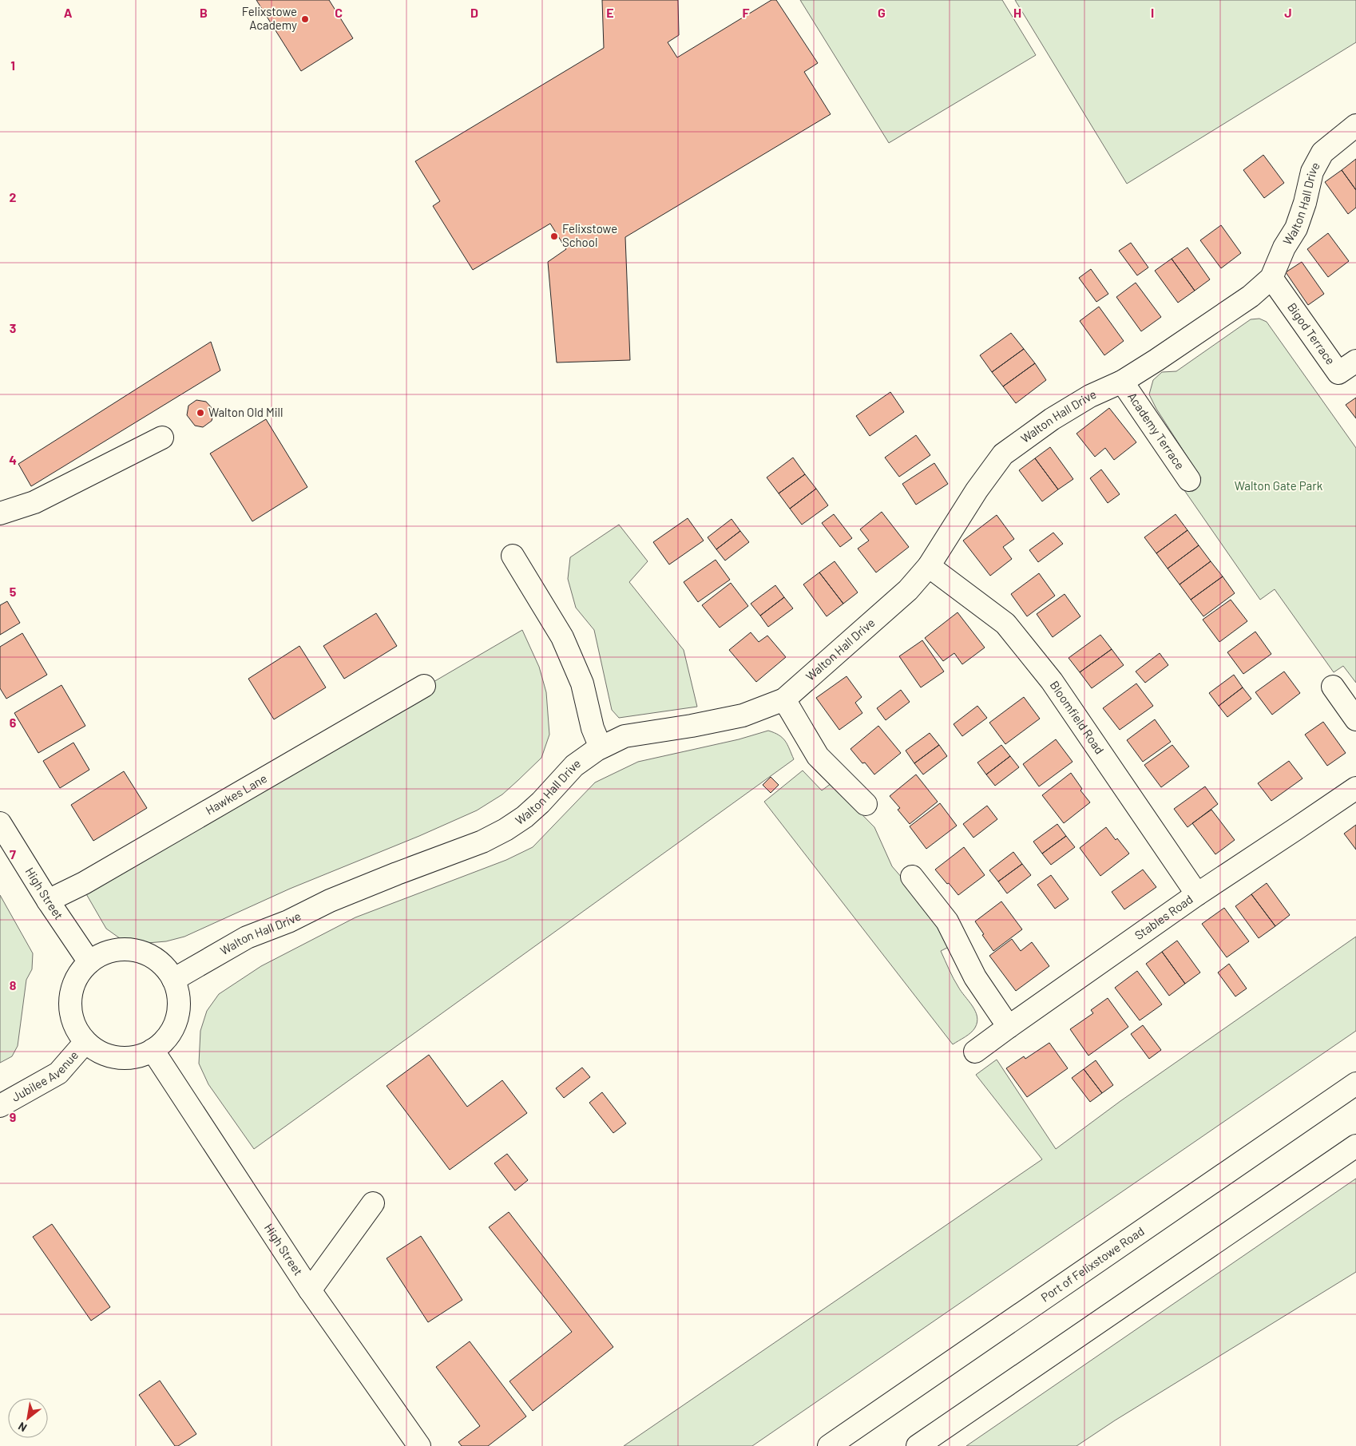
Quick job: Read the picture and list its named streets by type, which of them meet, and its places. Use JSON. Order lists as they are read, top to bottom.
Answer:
{
  "streets": {
    "main road": [
      "Walton Hall Drive",
      "Bigod Terrace",
      "Academy Terrace",
      "Bloomfield Road",
      "Hawkes Lane",
      "High Street",
      "Stables Road",
      "Jubilee Avenue",
      "Port of Felixstowe Road"
    ]
  },
  "crossings": [
    ["Walton Hall Drive", "Bigod Terrace"],
    ["Walton Hall Drive", "Academy Terrace"],
    ["Walton Hall Drive", "Bloomfield Road"],
    ["Walton Hall Drive", "High Street"],
    ["Walton Hall Drive", "Jubilee Avenue"],
    ["Bloomfield Road", "Stables Road"],
    ["Hawkes Lane", "High Street"],
    ["High Street", "Jubilee Avenue"]
  ],
  "parks": ["Walton Gate Park"],
  "places": ["Felixstowe Academy", "Felixstowe School", "Walton Old Mill"],
  "north": "bottom left",
  "grid": {
    "columns": [
      "A",
      "B",
      "C",
      "D",
      "E",
      "F",
      "G",
      "H",
      "I",
      "J"
    ],
    "rows": [
      "1",
      "2",
      "3",
      "4",
      "5",
      "6",
      "7",
      "8",
      "9"
    ]
  }
}
